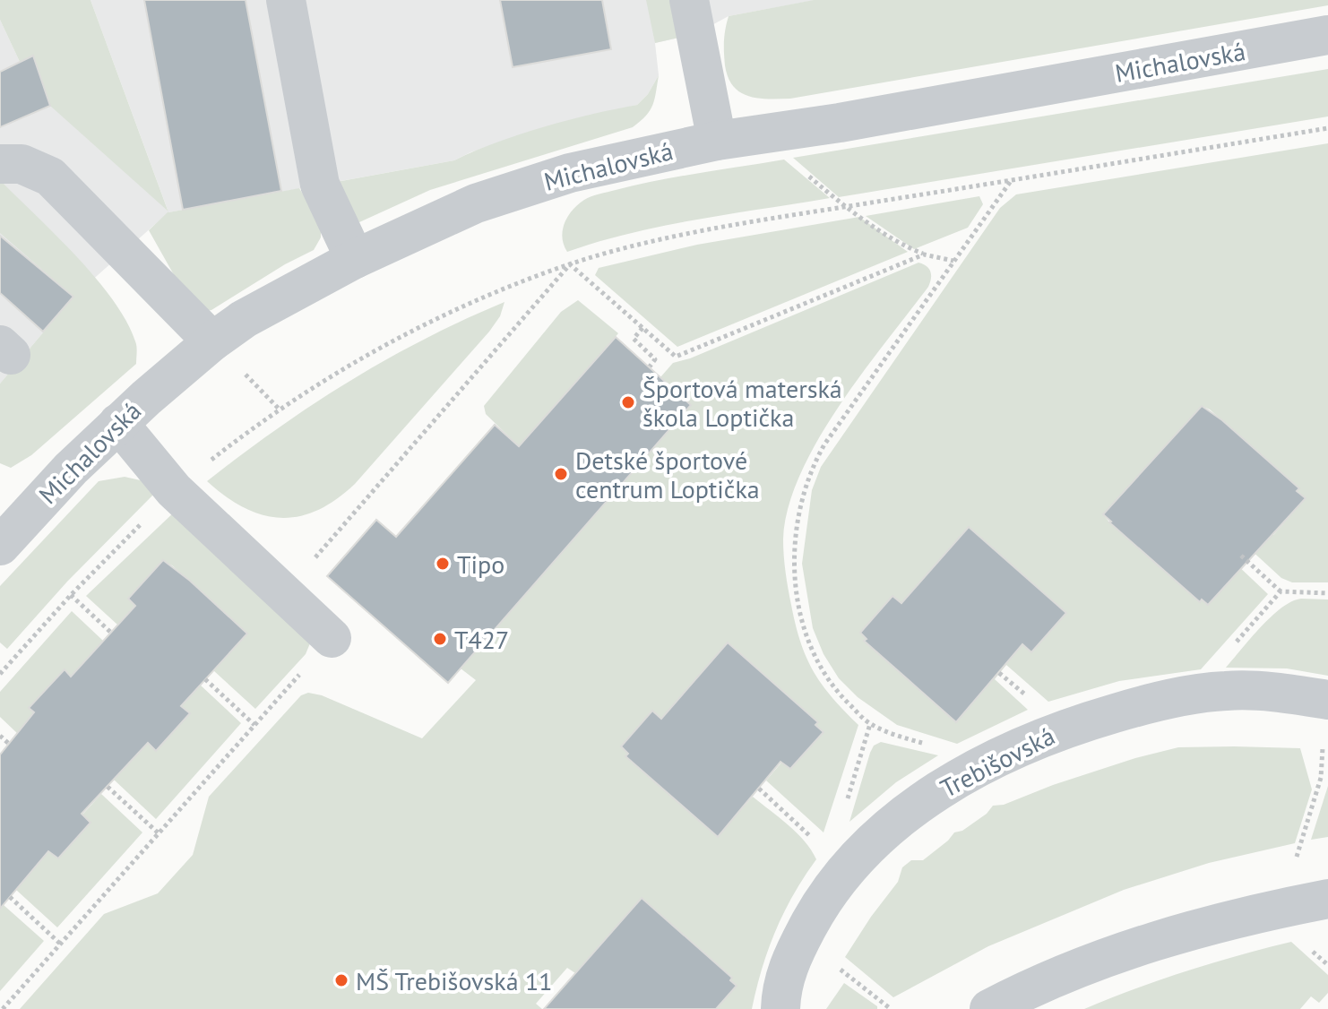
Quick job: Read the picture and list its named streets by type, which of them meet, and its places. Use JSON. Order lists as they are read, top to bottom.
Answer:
{
  "streets": {
    "street": ["Michalovská", "Trebišovská"]
  },
  "places": [
    "Športová materská škola Loptička",
    "Detské športové centrum Loptička",
    "Tipo",
    "T427",
    "MŠ Trebišovská 11"
  ]
}
